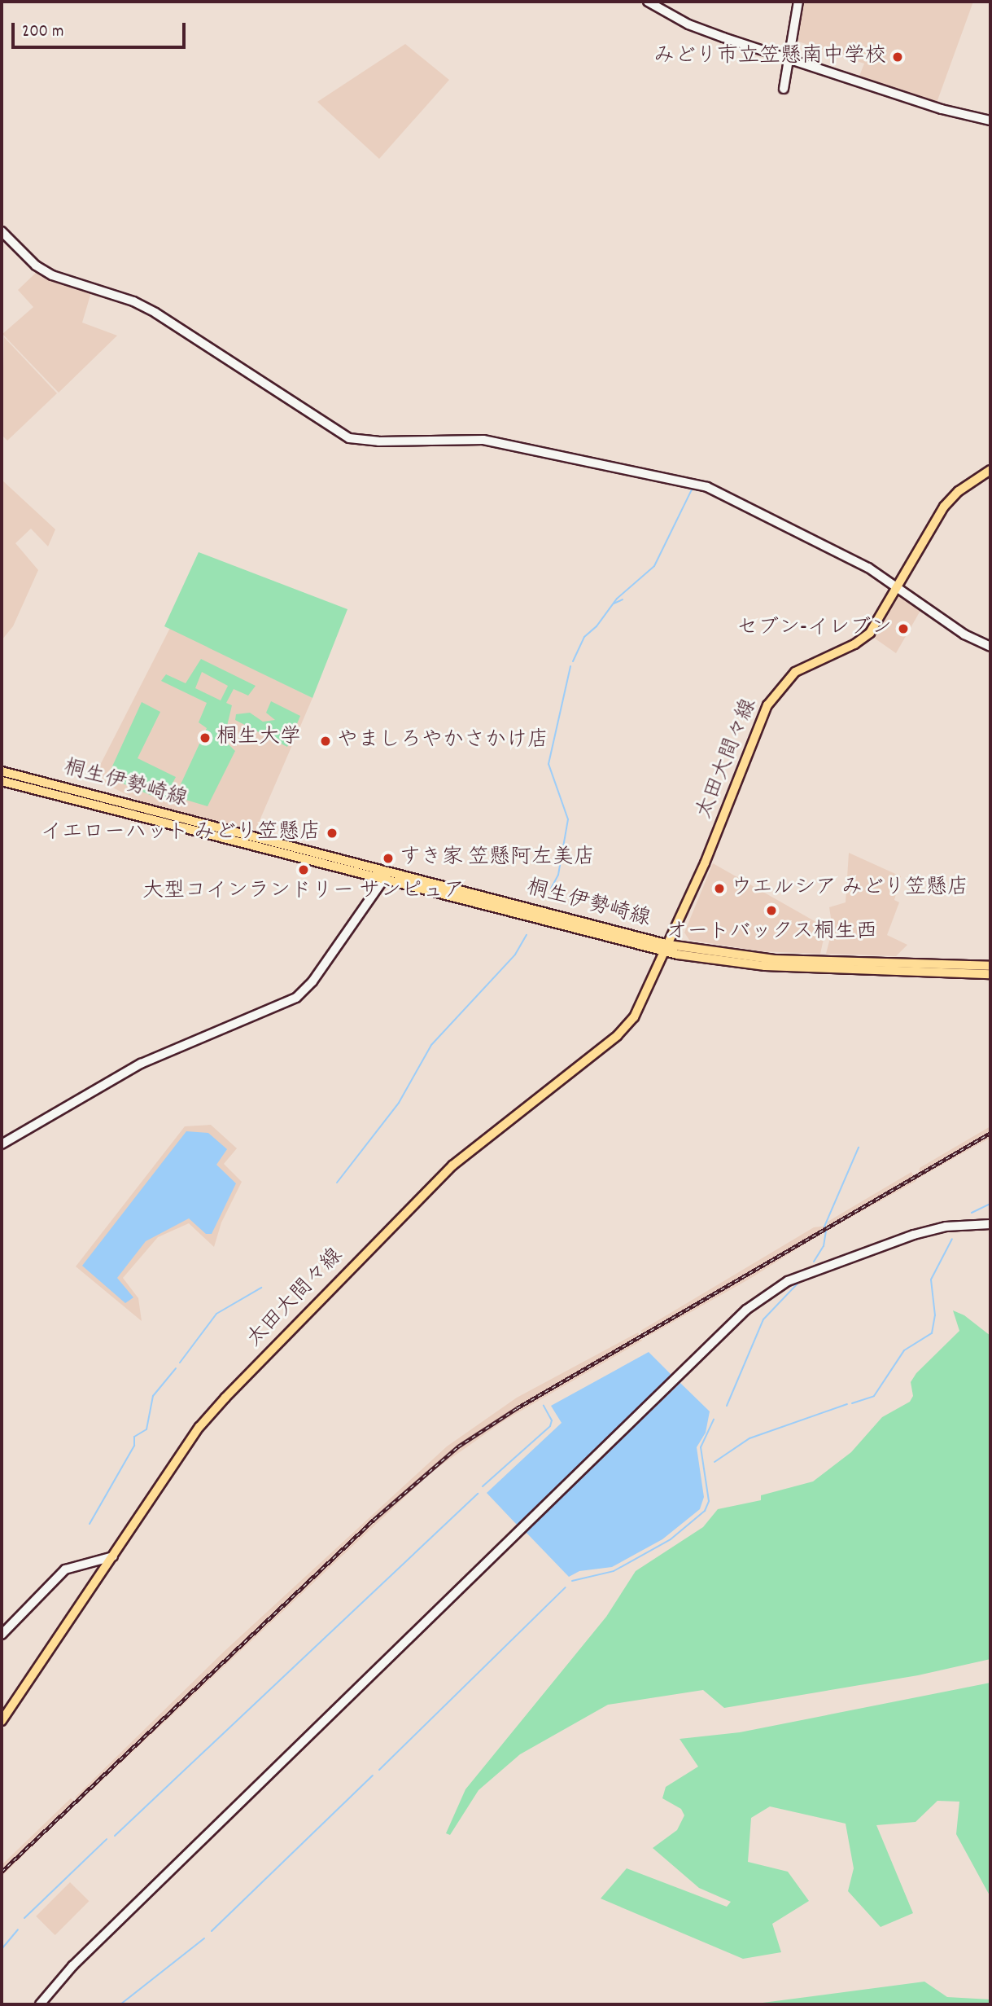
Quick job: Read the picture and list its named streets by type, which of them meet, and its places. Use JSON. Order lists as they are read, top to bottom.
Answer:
{
  "streets": {
    "main road": ["太田大間々線", "桐生伊勢崎線"]
  },
  "crossings": [
    ["太田大間々線", "桐生伊勢崎線"]
  ],
  "places": [
    "みどり市立笠懸南中学校",
    "セブン-イレブン",
    "桐生大学",
    "やましろやかさかけ店",
    "イエローハット みどり笠懸店",
    "すき家 笠懸阿左美店",
    "大型コインランドリー サンピュア",
    "ウエルシア みどり笠懸店",
    "オートバックス桐生西"
  ],
  "scale_bar": "200 m"
}
